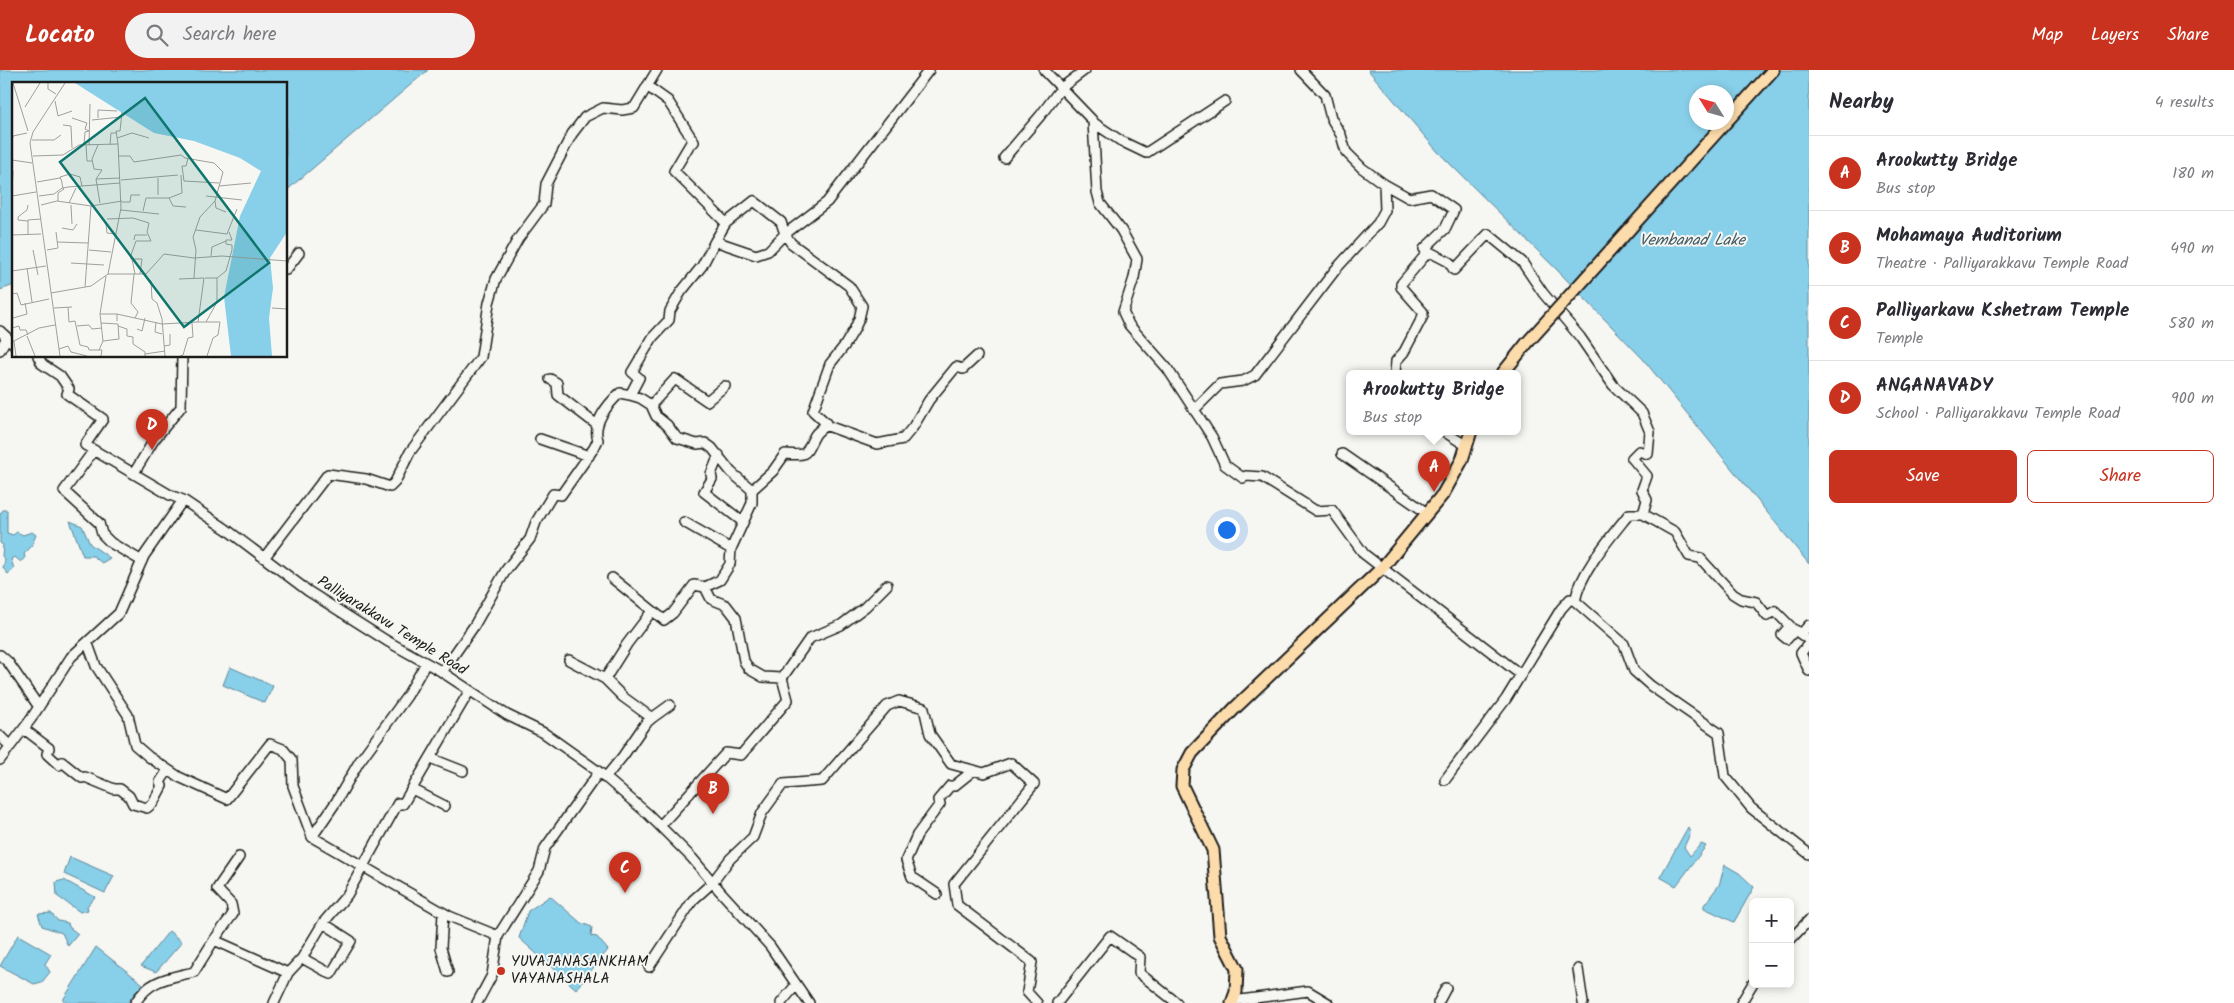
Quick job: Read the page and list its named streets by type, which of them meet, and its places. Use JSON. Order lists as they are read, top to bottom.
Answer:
{
  "streets": {
    "street": ["Palliyarakkavu Temple Road"]
  },
  "water": ["Vembanad Lake"],
  "places": ["YUVAJANASANKHAM VAYANASHALA"],
  "north": "top left",
  "page": {
    "header": "Locato",
    "search": "Search here",
    "nav": ["Map", "Layers", "Share"],
    "heading": ["Nearby", "4 results"],
    "list": [
      {
        "mark": "A",
        "name": "Arookutty Bridge",
        "note": "Bus stop",
        "value": "180 m"
      },
      {
        "mark": "B",
        "name": "Mohamaya Auditorium",
        "note": "Theatre · Palliyarakkavu Temple Road",
        "value": "490 m"
      },
      {
        "mark": "C",
        "name": "Palliyarkavu Kshetram Temple",
        "note": "Temple",
        "value": "580 m"
      },
      {
        "mark": "D",
        "name": "ANGANAVADY",
        "note": "School · Palliyarakkavu Temple Road",
        "value": "900 m"
      }
    ],
    "popup": ["Arookutty Bridge", "Bus stop"],
    "pins": [
      "D",
      "A",
      "B",
      "C"
    ],
    "buttons": ["Save", "Share"],
    "map_buttons": ["+", "−"]
  }
}
